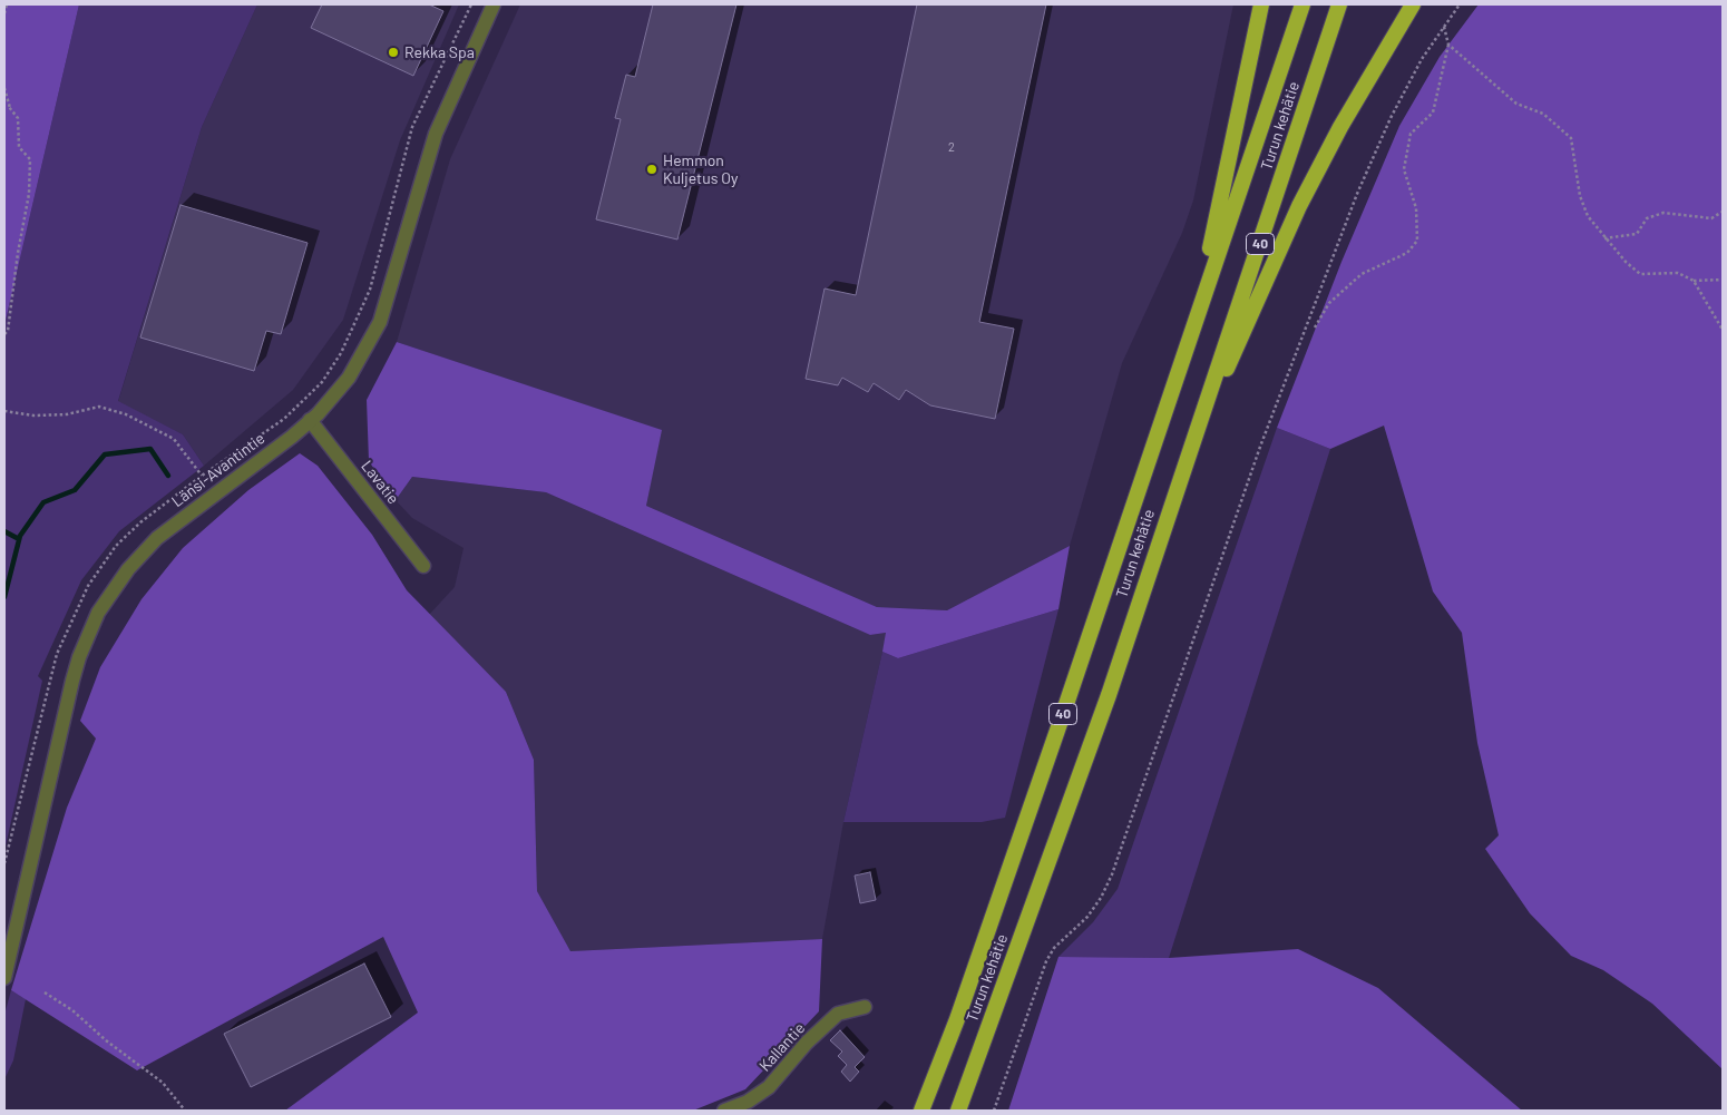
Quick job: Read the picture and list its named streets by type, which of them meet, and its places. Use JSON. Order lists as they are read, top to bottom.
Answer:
{
  "streets": {
    "highway": ["Turun kehätie", "40"],
    "street": ["Länsi-Avantintie", "Lavatie", "Kallantie"]
  },
  "crossings": [
    ["Länsi-Avantintie", "Lavatie"]
  ],
  "places": ["Rekka Spa", "Hemmon Kuljetus Oy"],
  "house_numbers": ["2"]
}
